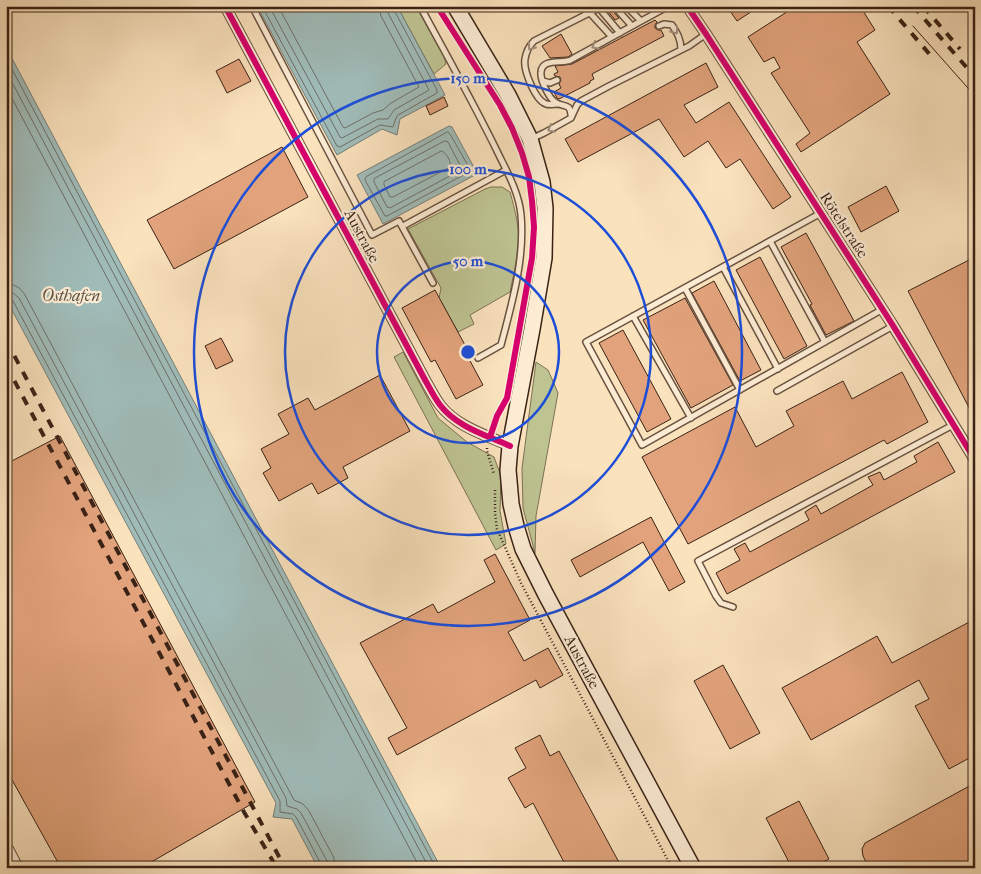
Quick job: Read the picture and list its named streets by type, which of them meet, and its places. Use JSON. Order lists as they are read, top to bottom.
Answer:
{
  "streets": {
    "main road": ["Austraße"],
    "street": ["Rötelstraße"]
  },
  "water": ["Osthafen"],
  "rings": ["150 m", "100 m", "50 m"]
}
